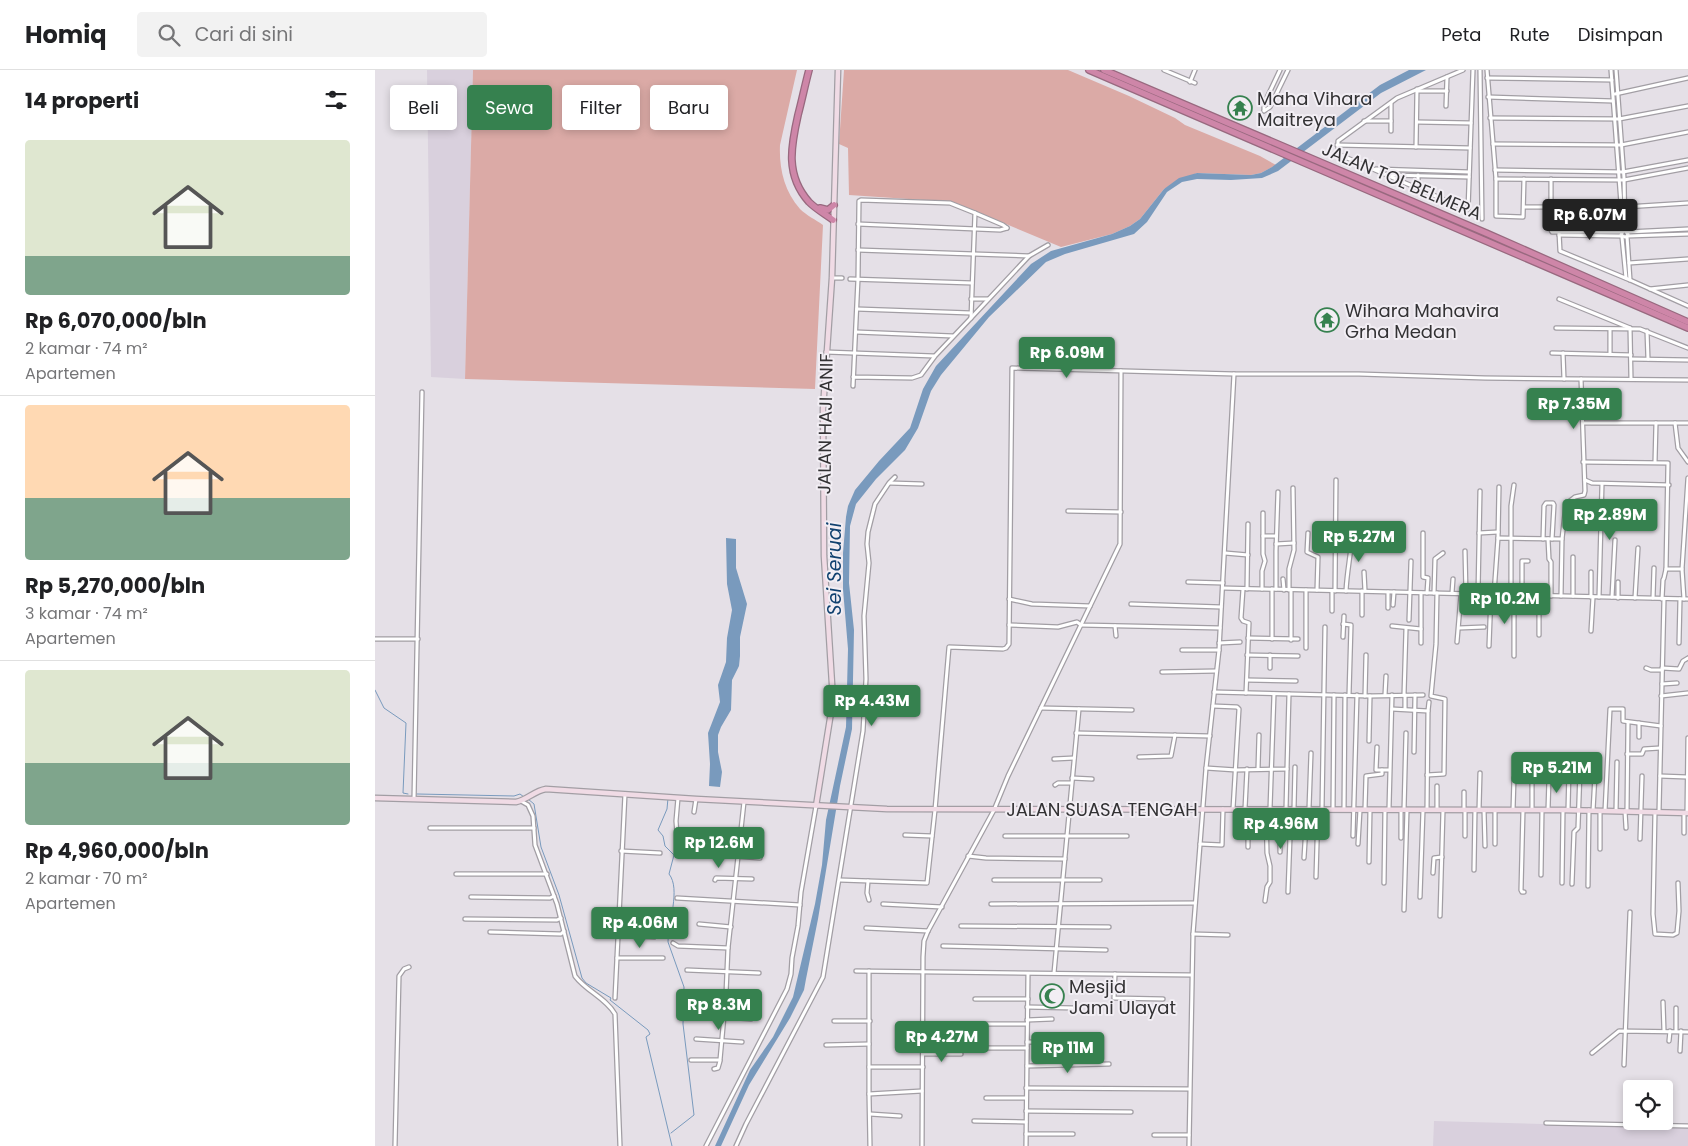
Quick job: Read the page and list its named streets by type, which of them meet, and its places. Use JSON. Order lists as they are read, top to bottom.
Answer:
{
  "streets": {
    "highway": ["JALAN TOL BELMERA"],
    "main road": ["JALAN HAJI ANIF", "JALAN SUASA TENGAH"]
  },
  "crossings": [
    ["JALAN HAJI ANIF", "JALAN SUASA TENGAH"]
  ],
  "water": ["Sei Seruai"],
  "places": {
    "temple": ["Maha Vihara Maitreya", "Wihara Mahavira Grha Medan"],
    "mosque": ["Mesjid Jami Ulayat"]
  },
  "page": {
    "header": "Homiq",
    "search": "Cari di sini",
    "nav": ["Peta", "Rute", "Disimpan"],
    "heading": "14 properti",
    "chip": [
      "Beli",
      "Sewa",
      "Filter",
      "Baru"
    ],
    "list": [
      {
        "name": "Rp 6,070,000/bln",
        "note": "2 kamar · 74 m² · Apartemen"
      },
      {
        "name": "Rp 5,270,000/bln",
        "note": "3 kamar · 74 m² · Apartemen"
      },
      {
        "name": "Rp 4,960,000/bln",
        "note": "2 kamar · 70 m² · Apartemen"
      }
    ],
    "price": [
      "Rp 6.07M",
      "Rp 6.09M",
      "Rp 7.35M",
      "Rp 2.89M",
      "Rp 5.27M",
      "Rp 10.2M",
      "Rp 4.43M",
      "Rp 5.21M",
      "Rp 4.96M",
      "Rp 12.6M",
      "Rp 4.06M",
      "Rp 8.3M",
      "Rp 4.27M",
      "Rp 11M"
    ]
  }
}
